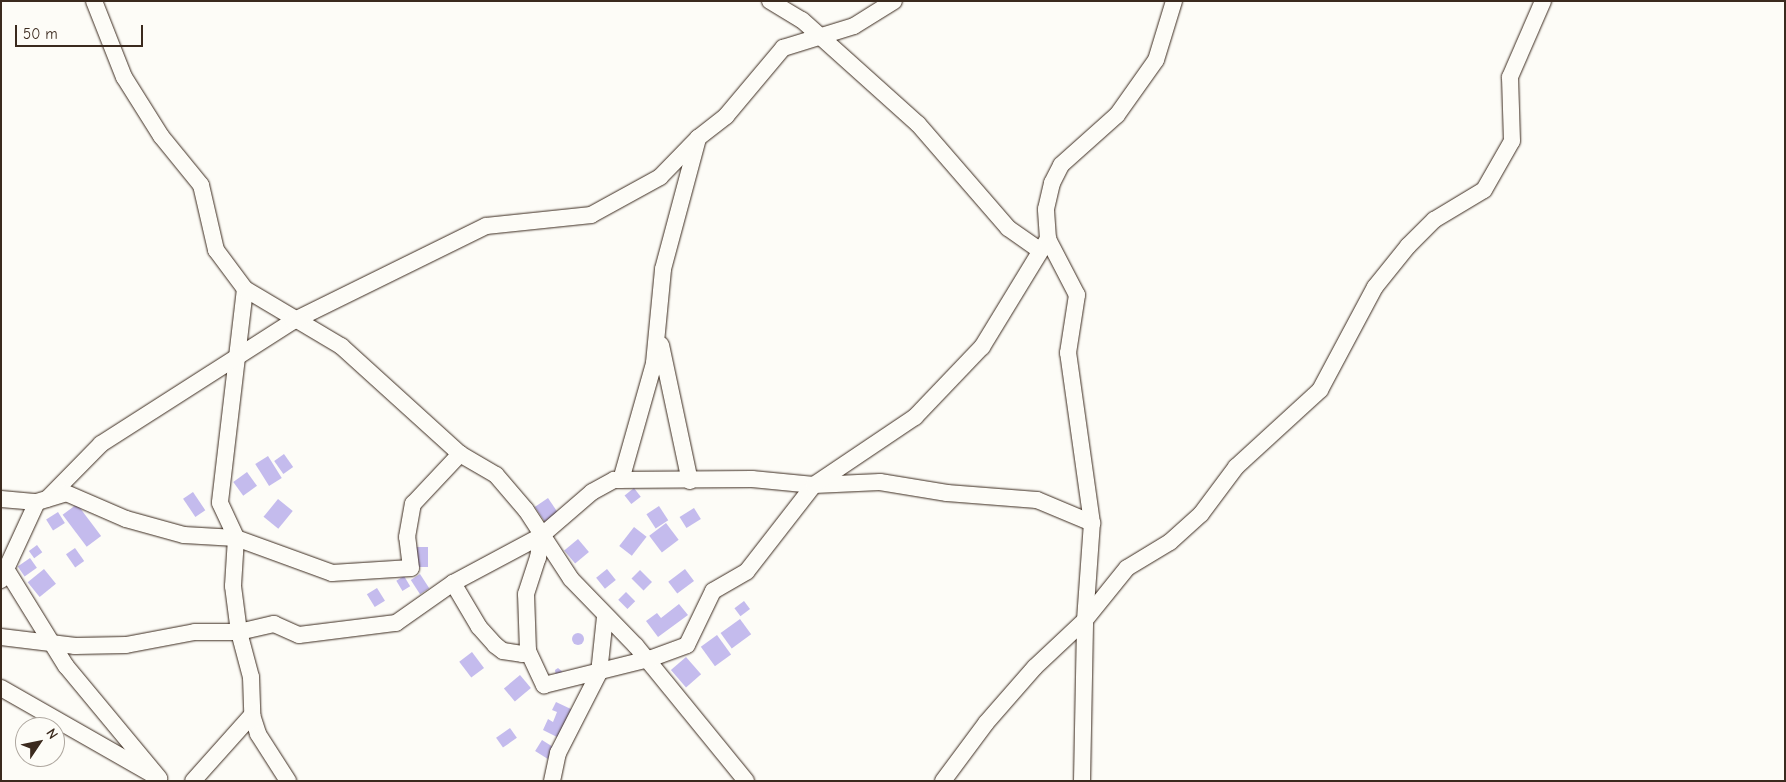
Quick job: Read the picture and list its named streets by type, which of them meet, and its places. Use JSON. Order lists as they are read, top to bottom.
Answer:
{
  "scale_bar": "50 m",
  "north": "top right"
}
